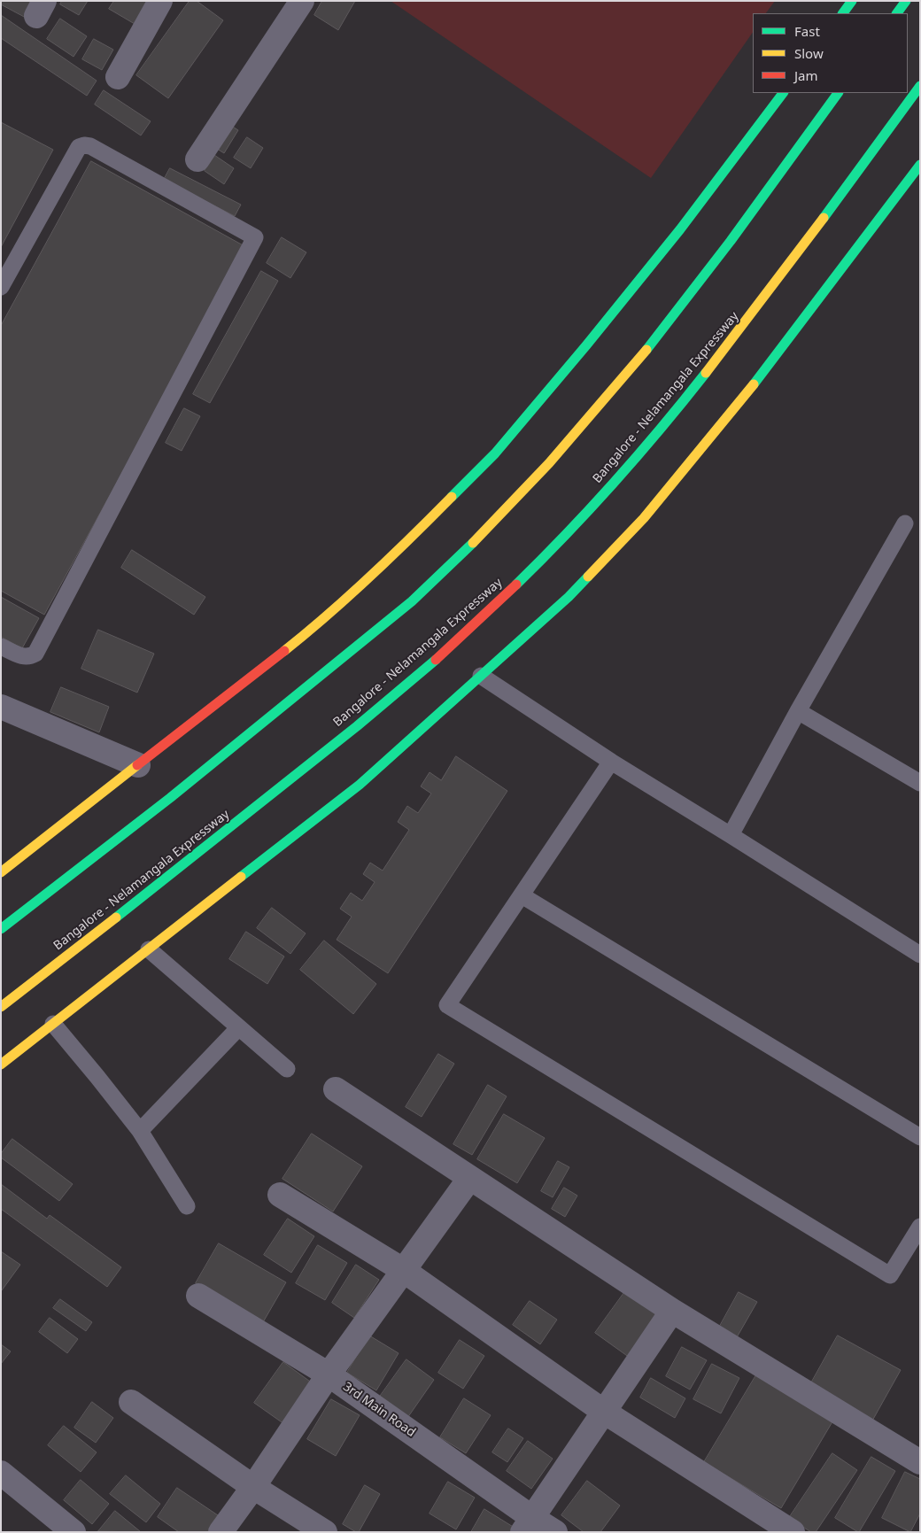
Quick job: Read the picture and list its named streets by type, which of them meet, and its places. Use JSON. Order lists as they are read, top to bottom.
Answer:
{
  "streets": {
    "main road": ["Bangalore - Nelamangala Expressway"],
    "street": ["3rd Main Road"]
  },
  "legend": ["Fast", "Slow", "Jam"]
}
